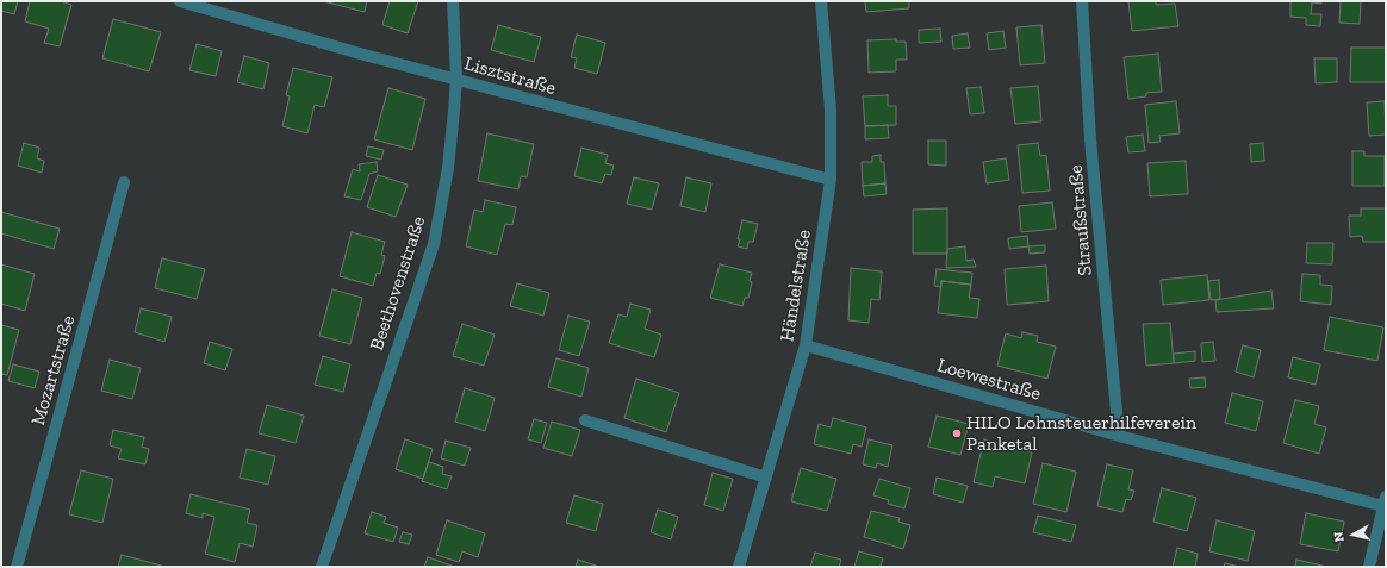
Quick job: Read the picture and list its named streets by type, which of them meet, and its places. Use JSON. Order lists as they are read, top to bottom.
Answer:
{
  "streets": {
    "street": [
      "Lisztstraße",
      "Straußstraße",
      "Beethovenstraße",
      "Händelstraße",
      "Mozartstraße",
      "Loewestraße"
    ]
  },
  "crossings": [
    ["Lisztstraße", "Beethovenstraße"],
    ["Lisztstraße", "Händelstraße"],
    ["Straußstraße", "Loewestraße"],
    ["Händelstraße", "Loewestraße"]
  ],
  "places": ["HILO Lohnsteuerhilfeverein Panketal"],
  "north": "left"
}
